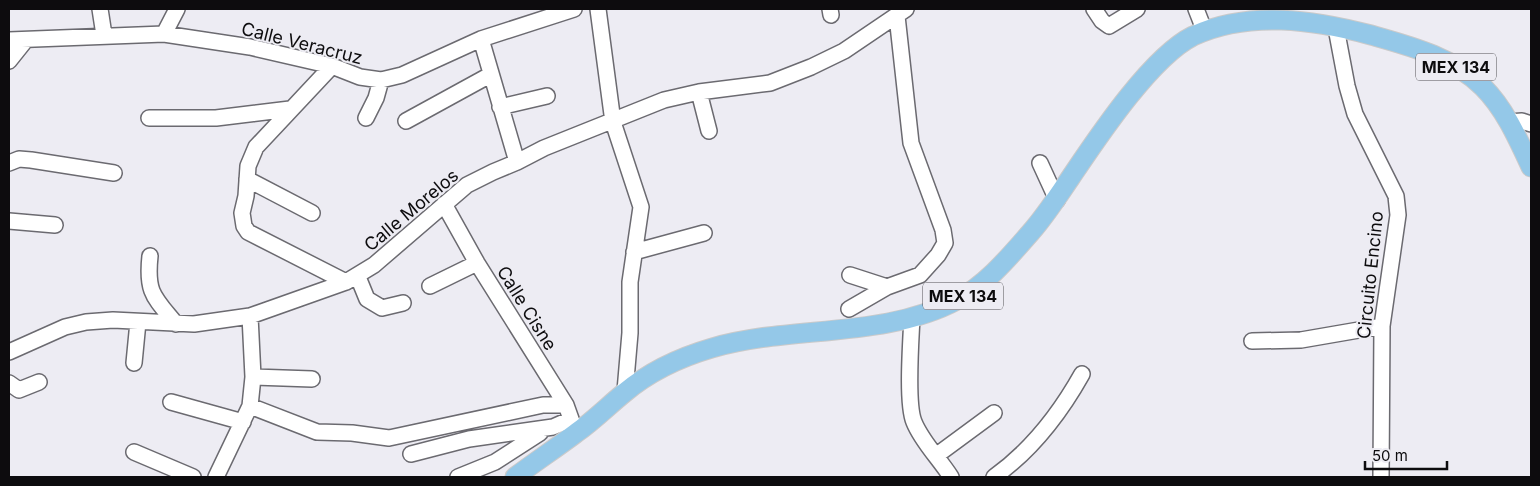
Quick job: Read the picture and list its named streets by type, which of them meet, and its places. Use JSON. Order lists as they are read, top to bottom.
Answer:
{
  "streets": {
    "main road": ["MEX 134"],
    "street": [
      "Calle Veracruz",
      "Calle Morelos",
      "Circuito Encino",
      "Calle Cisne"
    ]
  },
  "crossings": [
    ["MEX 134", "Circuito Encino"],
    ["MEX 134", "Calle Cisne"],
    ["Calle Morelos", "Calle Cisne"]
  ],
  "scale_bar": "50 m"
}
